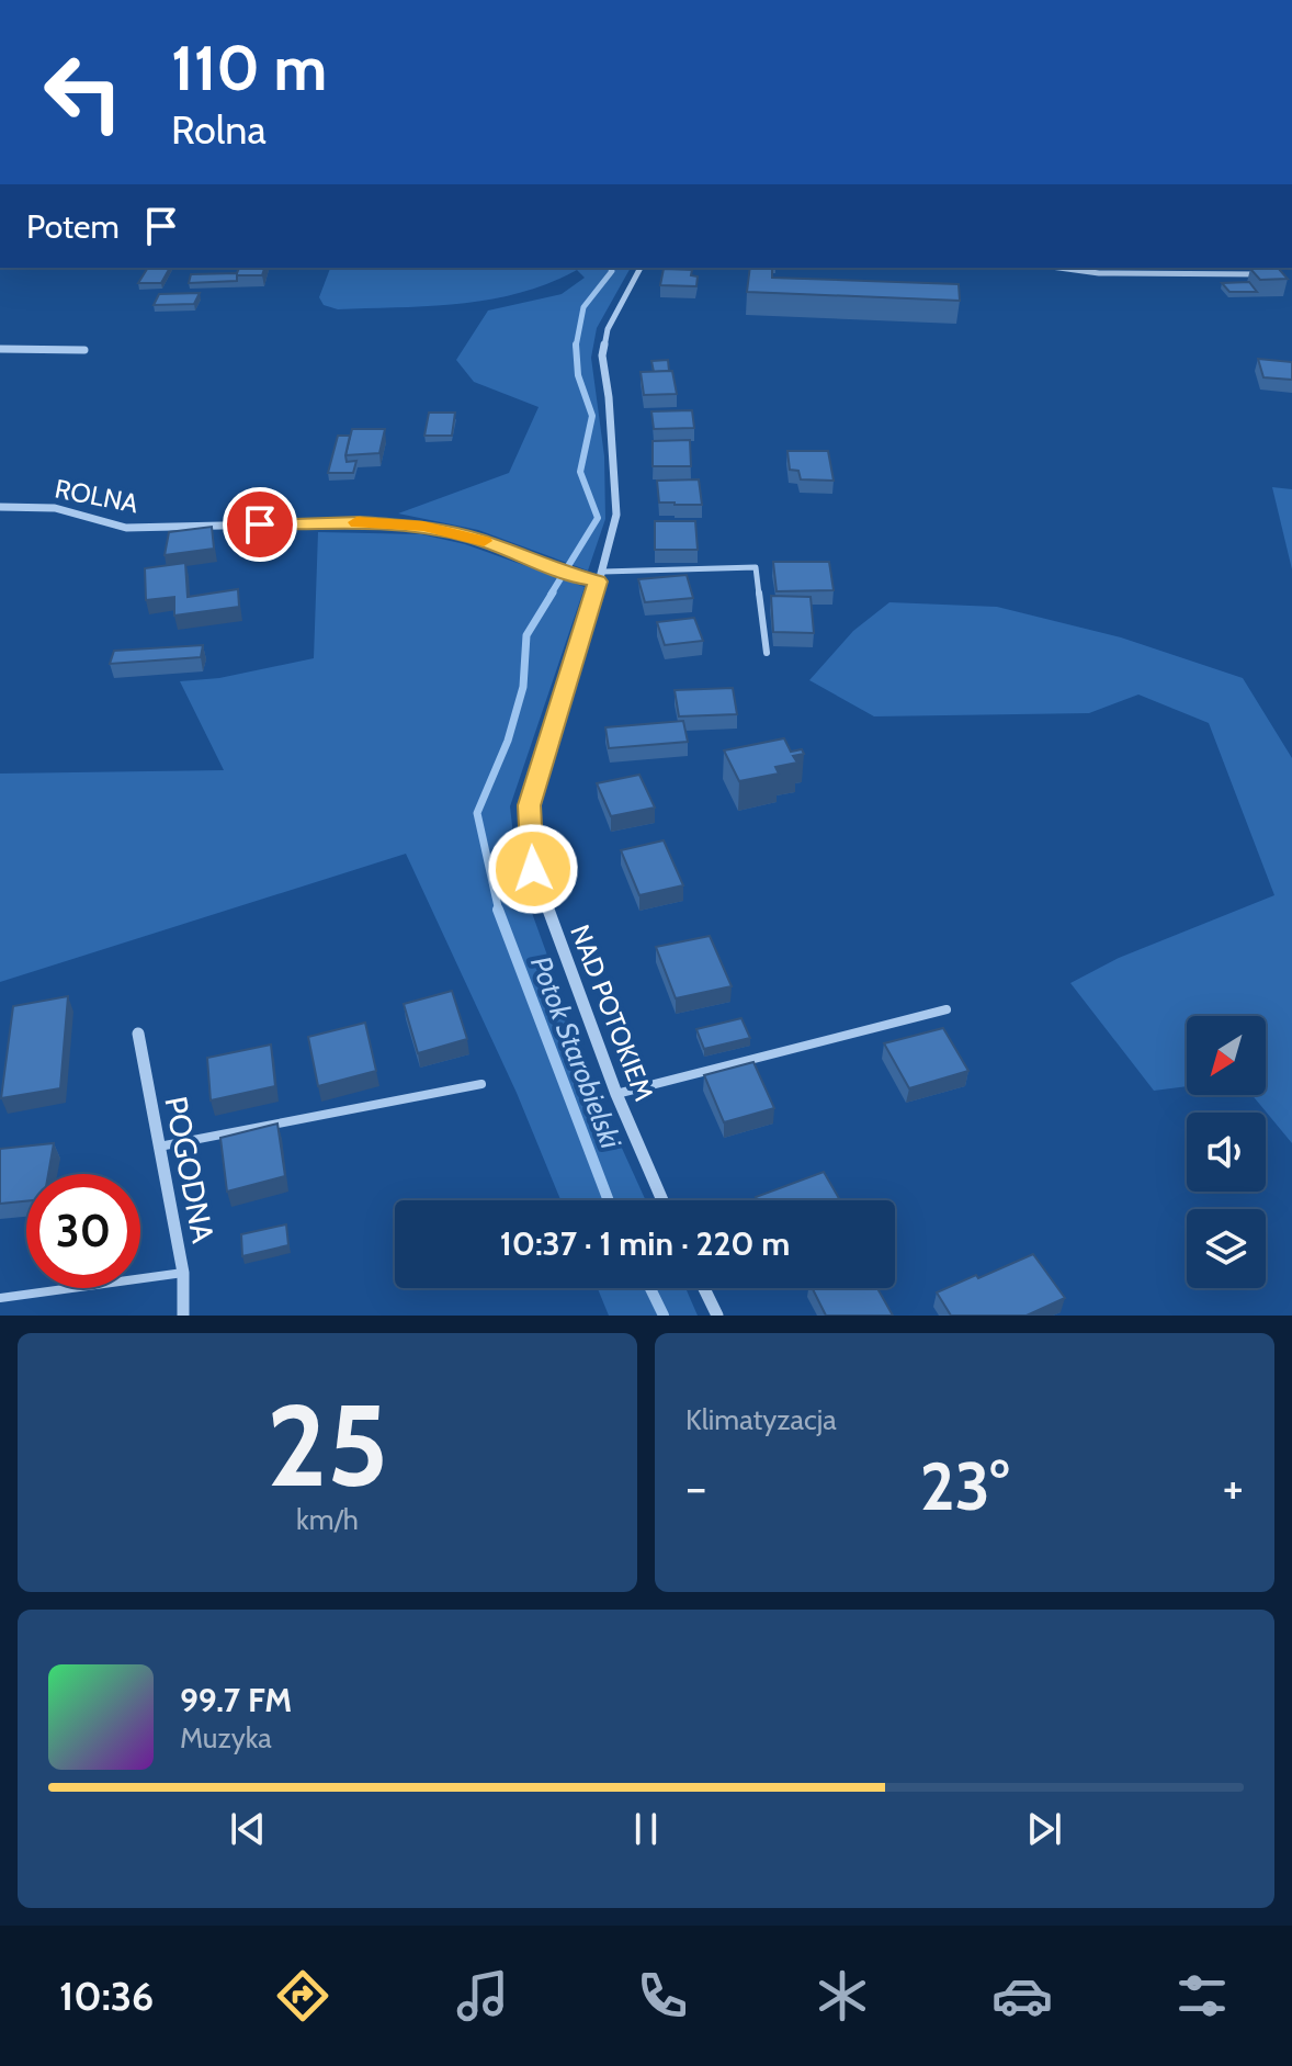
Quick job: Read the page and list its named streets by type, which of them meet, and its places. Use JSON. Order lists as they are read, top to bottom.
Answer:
{
  "streets": {
    "street": ["ROLNA", "NAD POTOKIEM", "POGODNA"]
  },
  "crossings": [
    ["ROLNA", "NAD POTOKIEM"]
  ],
  "water": ["Potok Starobielski"],
  "north": "bottom left",
  "page": {
    "turn": ["110 m", "Rolna"],
    "then": "Potem",
    "limit": "30",
    "trip": "10:37 · 1 min · 220 m",
    "tile": [
      ["25", "km/h"],
      "Klimatyzacja"
    ],
    "heat": ["−", "23°", "+"],
    "song": ["99.7 FM", "Muzyka"],
    "tabs": "10:36"
  }
}
